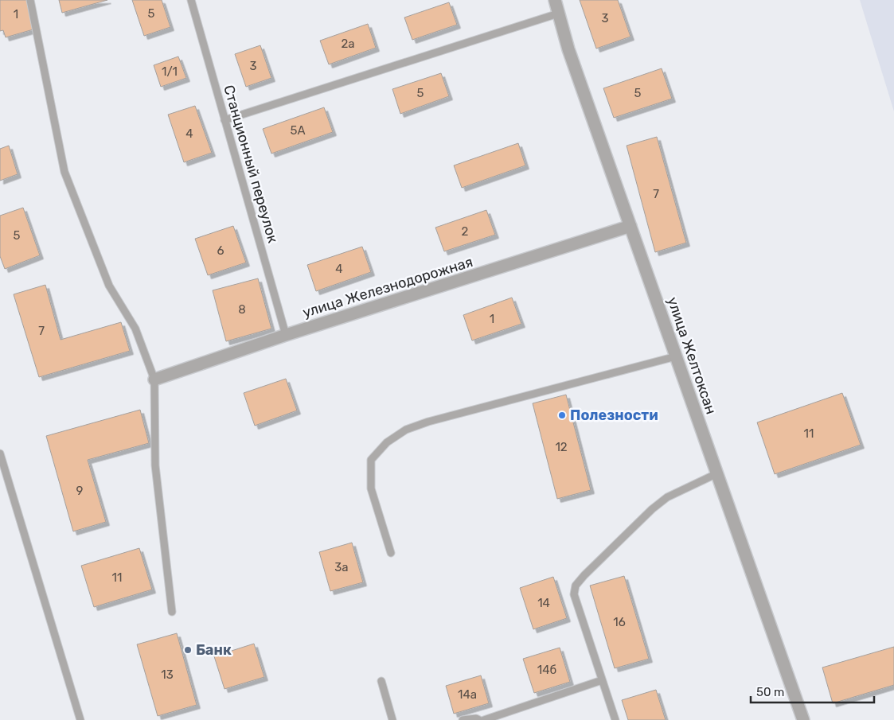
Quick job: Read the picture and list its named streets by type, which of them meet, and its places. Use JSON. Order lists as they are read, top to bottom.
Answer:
{
  "streets": {
    "street": ["улица Железнодорожная", "улица Желтоксан"],
    "lane": ["Станционный переулок"]
  },
  "crossings": [
    ["Станционный переулок", "улица Железнодорожная"],
    ["улица Железнодорожная", "улица Желтоксан"]
  ],
  "places": ["Полезности", "Банк"],
  "house_numbers": [
    "5",
    "1",
    "3",
    "2а",
    "3",
    "1/1",
    "5",
    "5",
    "5А",
    "4",
    "7",
    "2",
    "5",
    "6",
    "4",
    "8",
    "1",
    "7",
    "11",
    "12",
    "9",
    "3а",
    "11",
    "14",
    "16",
    "14б",
    "13",
    "14а"
  ],
  "scale_bar": "50 m"
}
